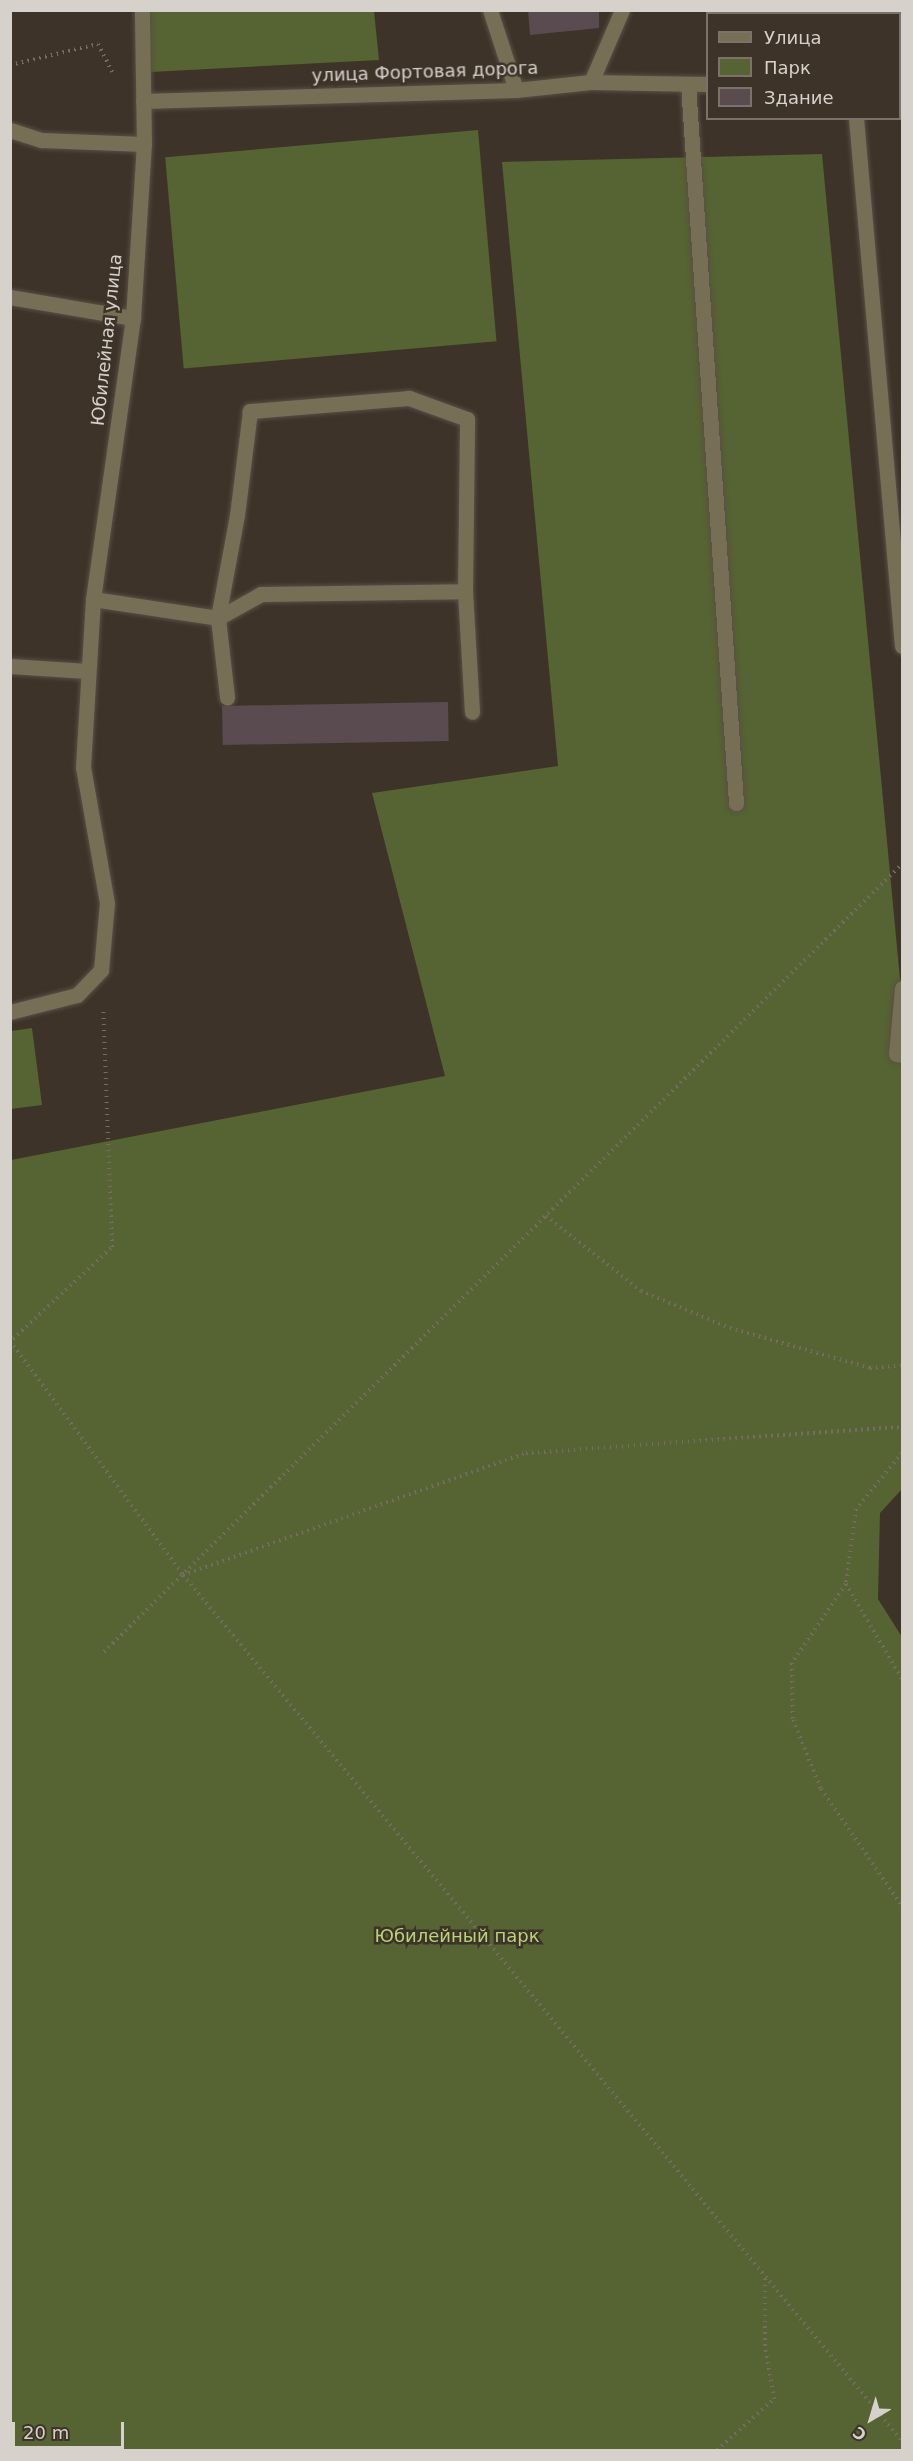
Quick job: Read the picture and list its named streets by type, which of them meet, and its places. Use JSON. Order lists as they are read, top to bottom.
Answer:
{
  "streets": {
    "street": ["улица Фортовая дорога", "Юбилейная улица"]
  },
  "crossings": [
    ["улица Фортовая дорога", "Юбилейная улица"]
  ],
  "parks": ["Юбилейный парк"],
  "legend": ["Улица", "Парк", "Здание"],
  "scale_bar": "20 m",
  "north": "bottom left"
}
